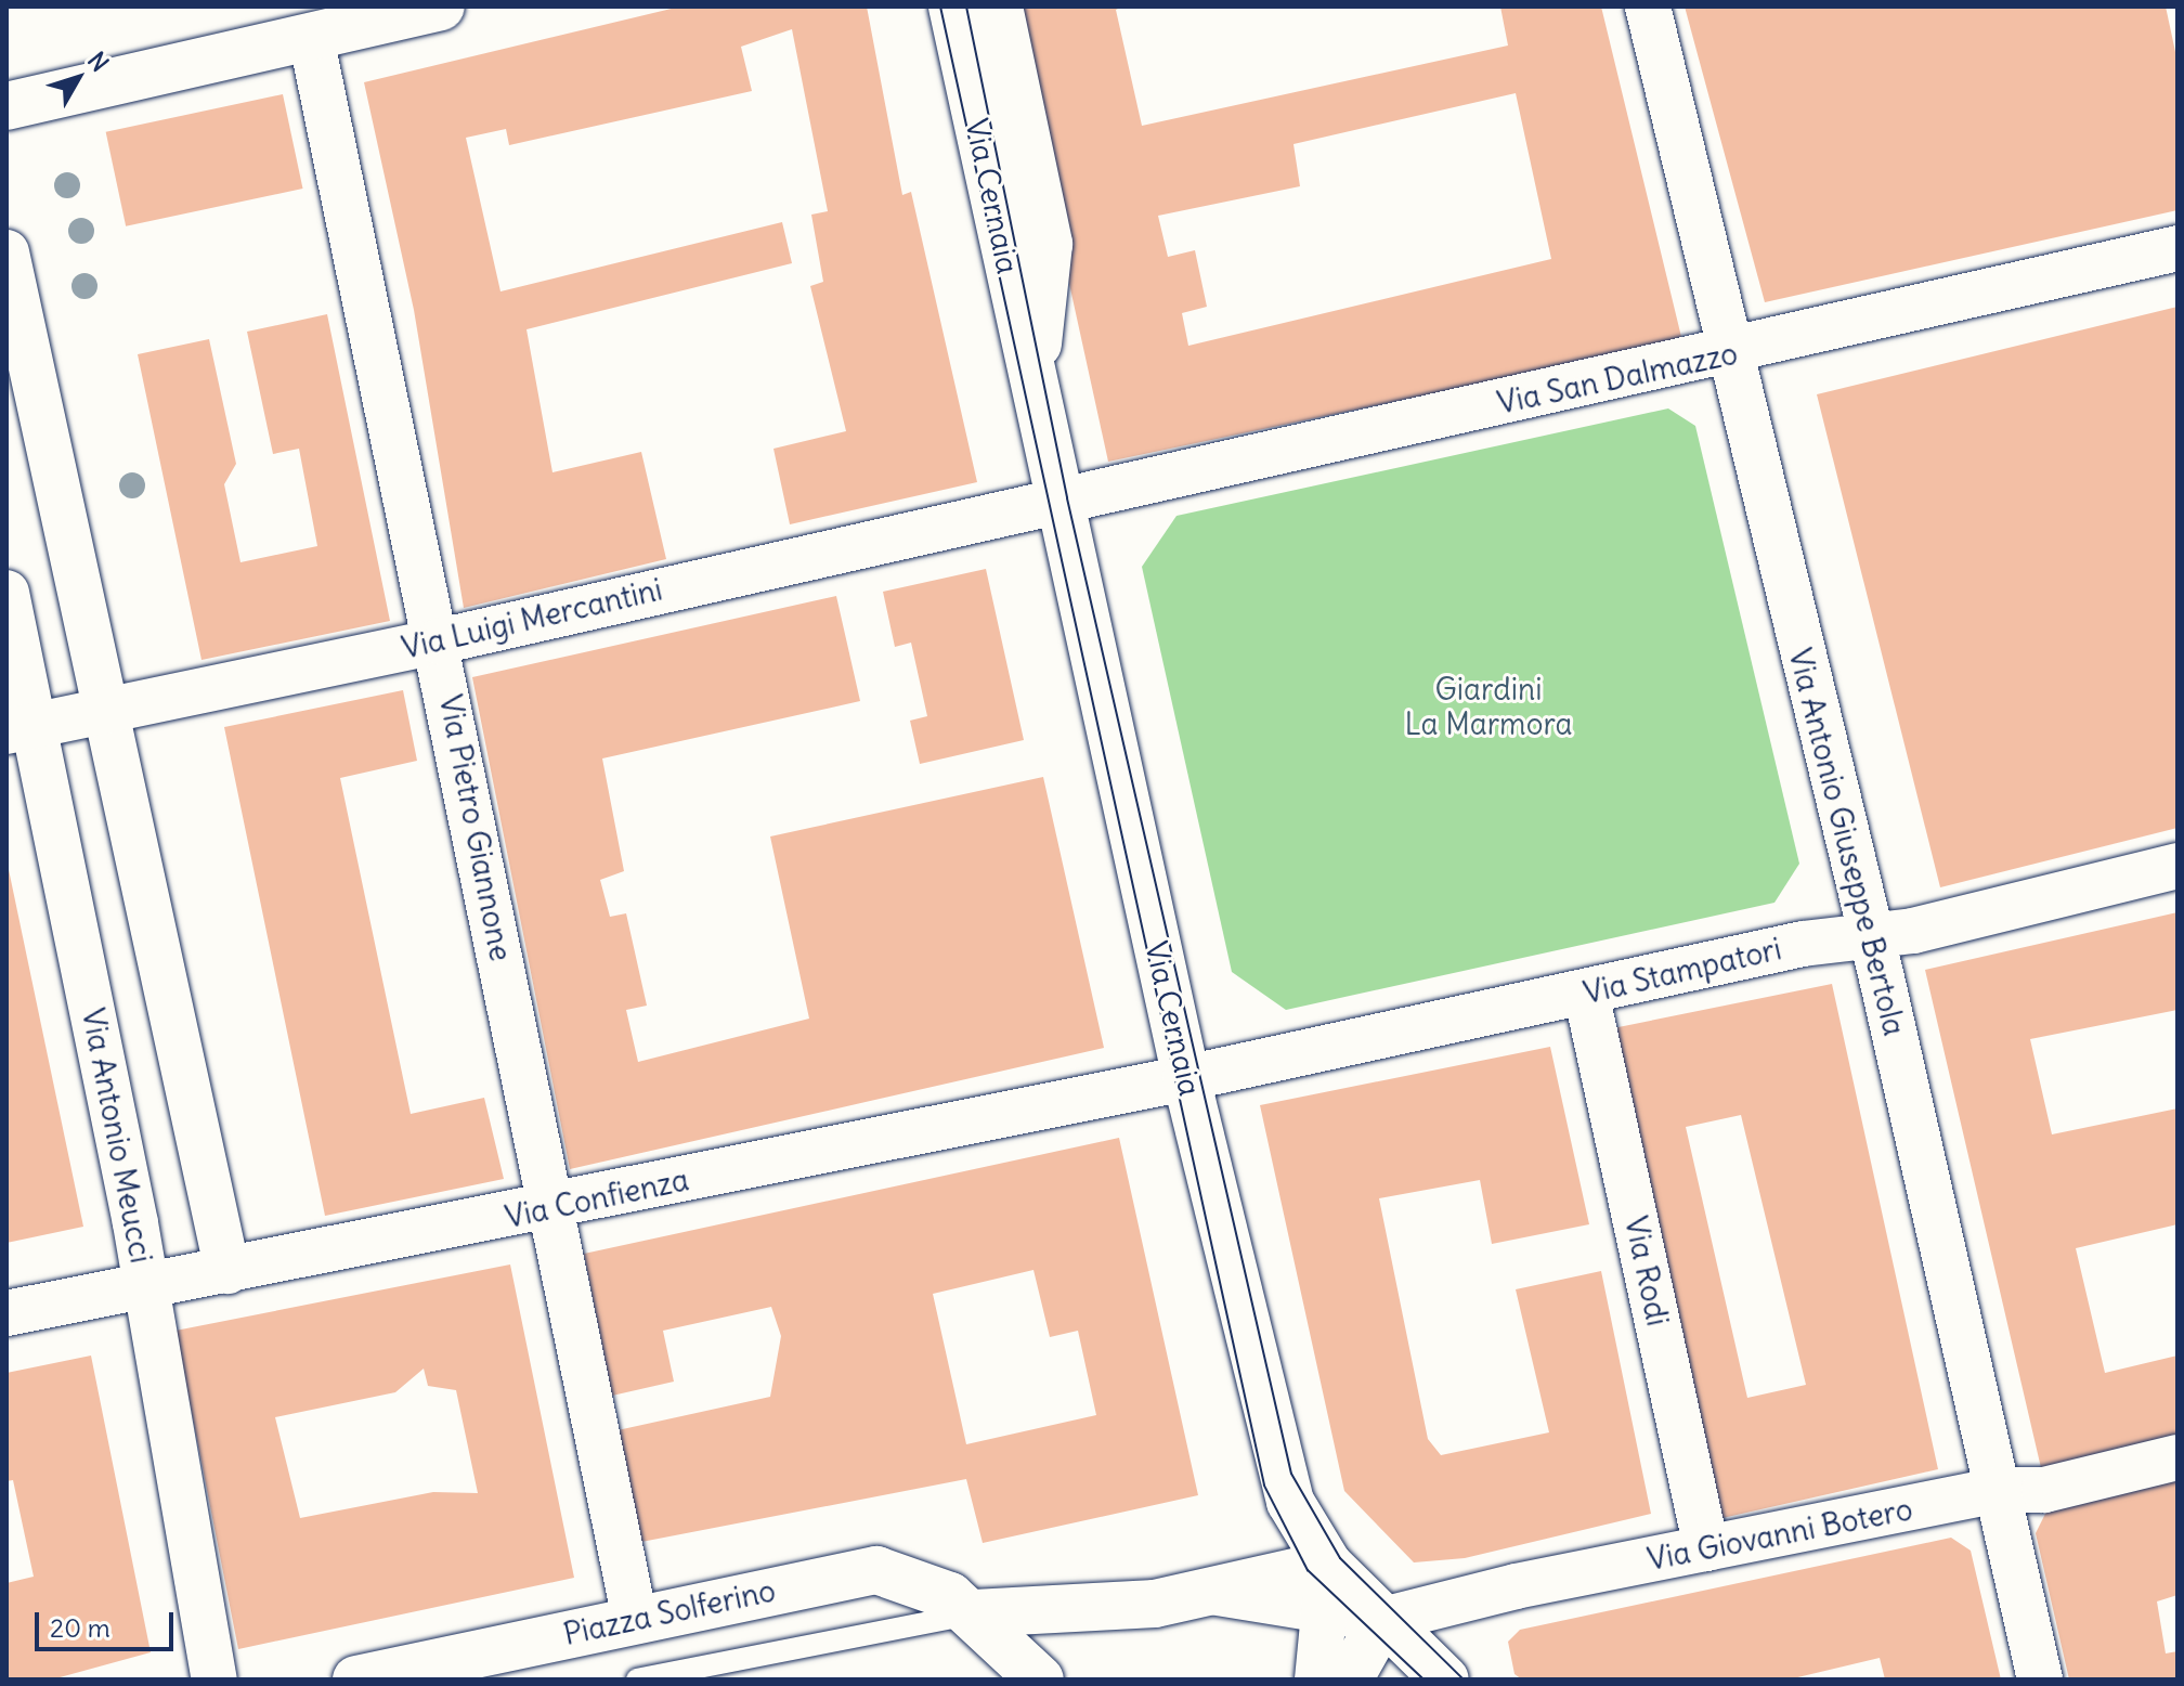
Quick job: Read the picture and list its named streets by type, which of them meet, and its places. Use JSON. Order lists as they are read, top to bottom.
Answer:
{
  "streets": {
    "street": [
      "Via Cernaia",
      "Via San Dalmazzo",
      "Via Luigi Mercantini",
      "Via Pietro Giannone",
      "Via Antonio Giuseppe Bertola",
      "Via Stampatori",
      "Via Antonio Meucci",
      "Via Confienza",
      "Via Rodi",
      "Via Giovanni Botero",
      "Piazza Solferino"
    ]
  },
  "crossings": [
    ["Via Cernaia", "Via San Dalmazzo"],
    ["Via Cernaia", "Via Luigi Mercantini"],
    ["Via Cernaia", "Via Stampatori"],
    ["Via Cernaia", "Via Confienza"],
    ["Via Cernaia", "Via Giovanni Botero"],
    ["Via Cernaia", "Piazza Solferino"],
    ["Via San Dalmazzo", "Via Luigi Mercantini"],
    ["Via San Dalmazzo", "Via Antonio Giuseppe Bertola"],
    ["Via Luigi Mercantini", "Via Pietro Giannone"],
    ["Via Luigi Mercantini", "Via Antonio Meucci"],
    ["Via Pietro Giannone", "Via Confienza"],
    ["Via Pietro Giannone", "Piazza Solferino"],
    ["Via Antonio Giuseppe Bertola", "Via Stampatori"],
    ["Via Antonio Giuseppe Bertola", "Via Giovanni Botero"],
    ["Via Stampatori", "Via Confienza"],
    ["Via Stampatori", "Via Rodi"],
    ["Via Antonio Meucci", "Via Confienza"],
    ["Via Rodi", "Via Giovanni Botero"]
  ],
  "parks": ["Giardini La Marmora"],
  "scale_bar": "20 m",
  "north": "top right"
}
